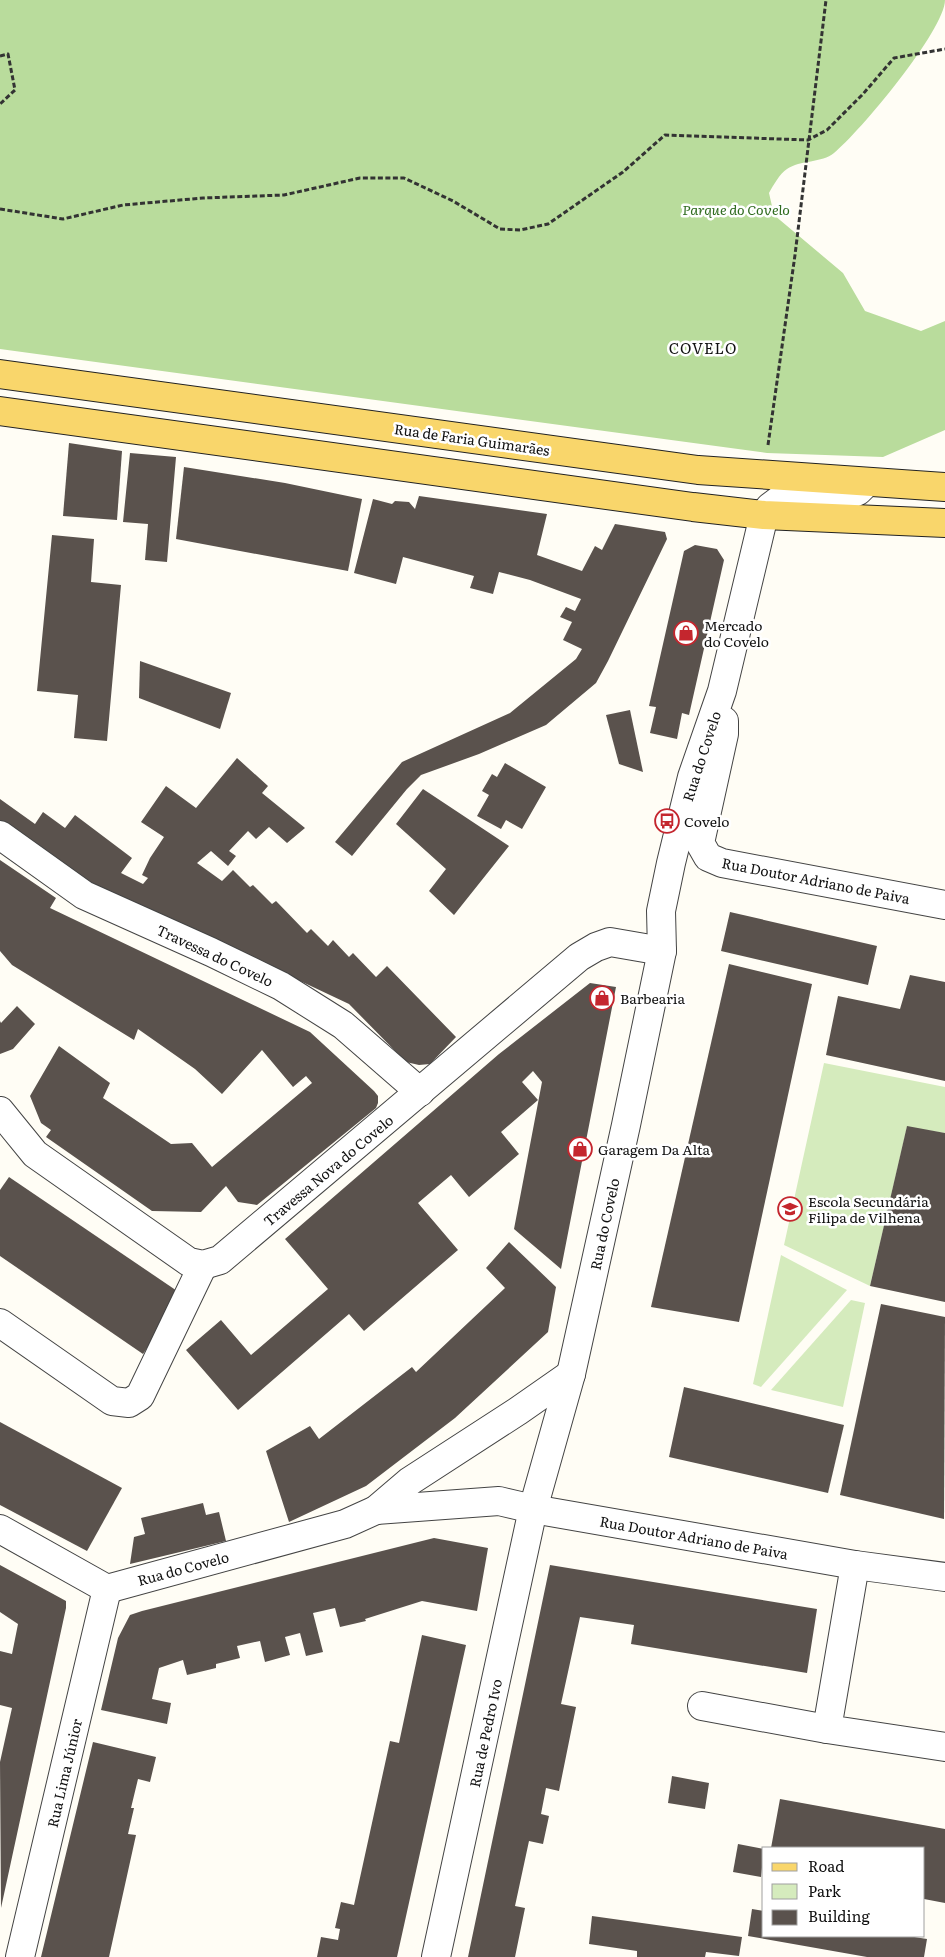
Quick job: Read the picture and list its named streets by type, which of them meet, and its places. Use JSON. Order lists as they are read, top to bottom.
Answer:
{
  "streets": {
    "main road": ["Rua de Faria Guimarães"],
    "street": [
      "Rua do Covelo",
      "Rua Doutor Adriano de Paiva",
      "Travessa do Covelo",
      "Travessa Nova do Covelo",
      "Rua de Pedro Ivo",
      "Rua Lima Júnior"
    ]
  },
  "crossings": [
    ["Rua do Covelo", "Rua Doutor Adriano de Paiva"],
    ["Rua do Covelo", "Travessa Nova do Covelo"],
    ["Rua do Covelo", "Rua de Pedro Ivo"],
    ["Rua do Covelo", "Rua Lima Júnior"],
    ["Rua Doutor Adriano de Paiva", "Rua de Pedro Ivo"],
    ["Travessa do Covelo", "Travessa Nova do Covelo"]
  ],
  "districts": ["COVELO"],
  "parks": ["Parque do Covelo"],
  "places": {
    "shop": ["Mercado do Covelo", "Barbearia", "Garagem Da Alta"],
    "bus stop": ["Covelo"],
    "school or university": ["Escola Secundária Filipa de Vilhena"]
  },
  "legend": ["Road", "Park", "Building"]
}
